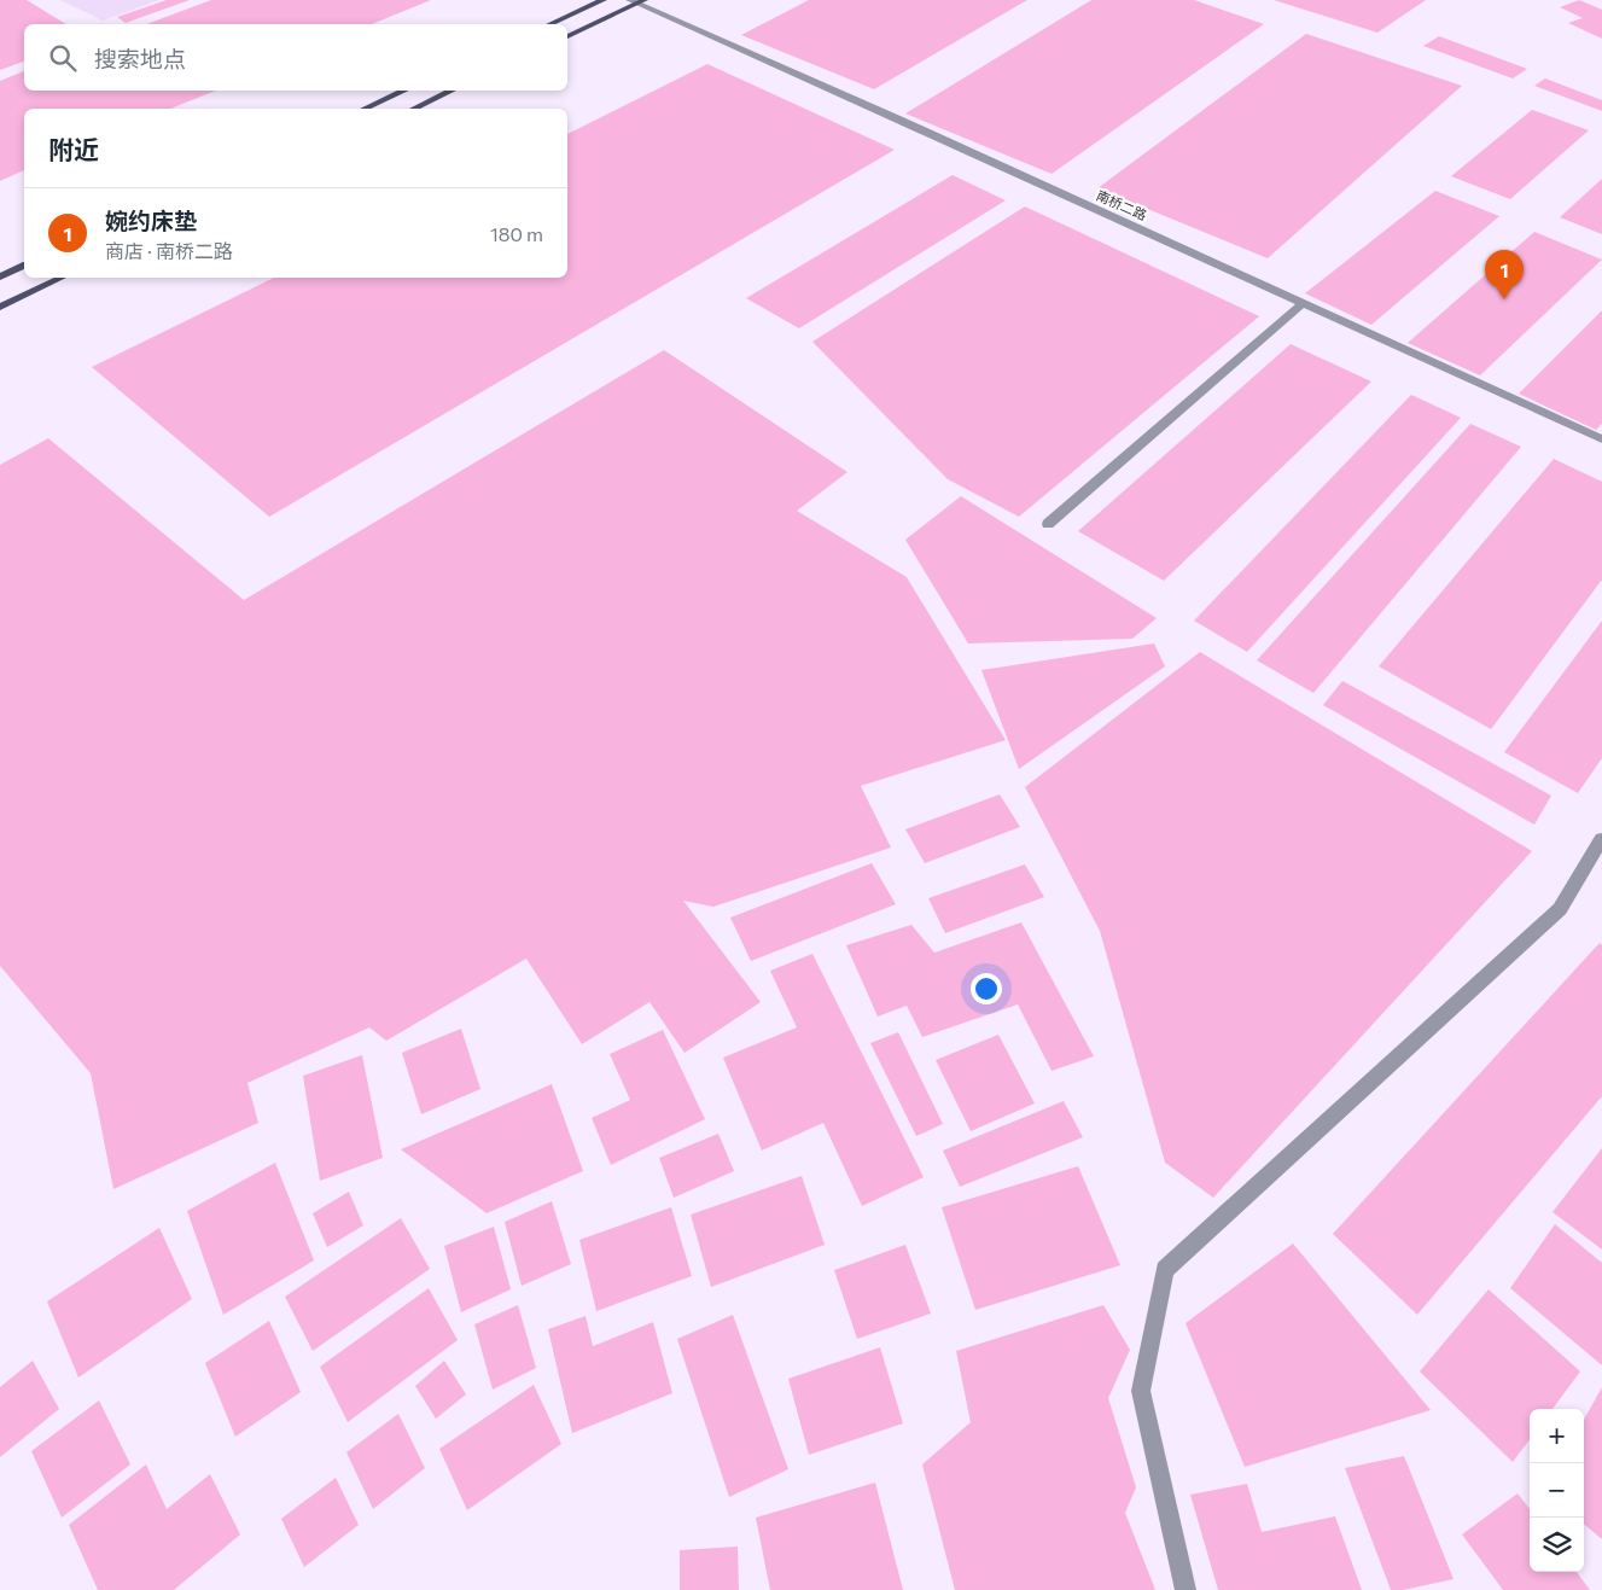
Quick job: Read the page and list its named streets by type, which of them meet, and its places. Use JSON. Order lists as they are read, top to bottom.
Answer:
{
  "streets": {
    "street": ["南桥二路"]
  },
  "page": {
    "search": "搜索地点",
    "heading": "附近",
    "list": [
      {
        "mark": "1",
        "name": "婉约床垫",
        "note": "商店 · 南桥二路",
        "value": "180 m"
      }
    ],
    "pins": "1",
    "map_buttons": ["+", "−"]
  }
}
